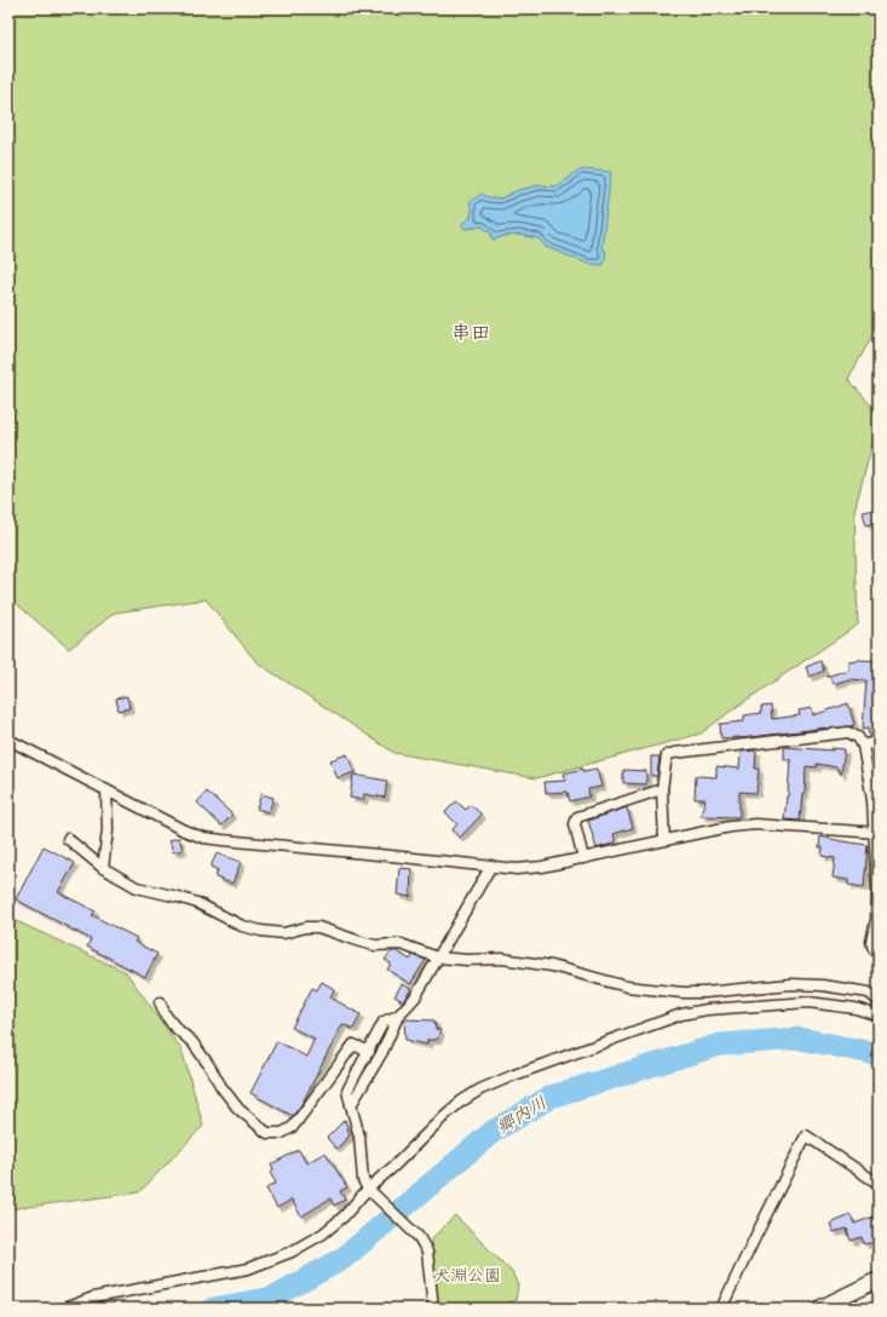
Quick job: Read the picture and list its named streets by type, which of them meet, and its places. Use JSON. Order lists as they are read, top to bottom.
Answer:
{
  "districts": ["串田"],
  "water": ["郷内川"],
  "parks": ["犬淵公園"]
}
